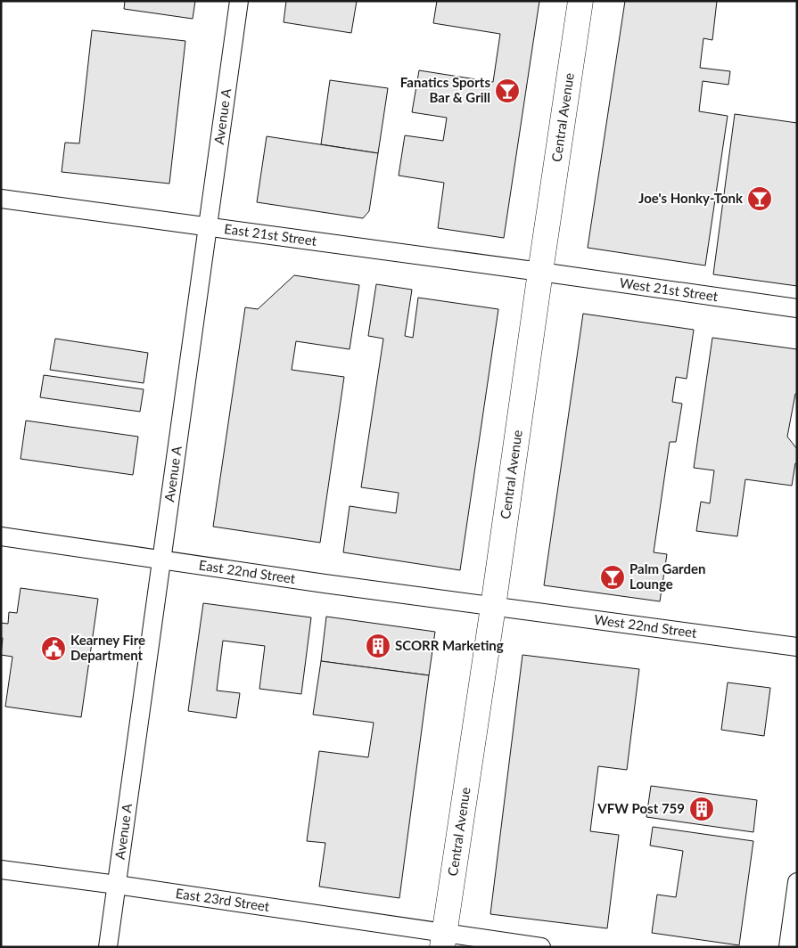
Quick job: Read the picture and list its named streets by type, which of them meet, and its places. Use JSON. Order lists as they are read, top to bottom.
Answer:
{
  "streets": {
    "street": [
      "Avenue A",
      "Central Avenue",
      "East 21st Street",
      "West 21st Street",
      "East 22nd Street",
      "West 22nd Street",
      "East 23rd Street"
    ]
  },
  "crossings": [
    ["Avenue A", "East 21st Street"],
    ["Avenue A", "East 22nd Street"],
    ["Avenue A", "East 23rd Street"],
    ["Central Avenue", "East 21st Street"],
    ["Central Avenue", "West 21st Street"],
    ["Central Avenue", "East 22nd Street"],
    ["Central Avenue", "West 22nd Street"],
    ["Central Avenue", "East 23rd Street"],
    ["East 21st Street", "West 21st Street"],
    ["East 22nd Street", "West 22nd Street"]
  ],
  "places": {
    "bar": ["Fanatics Sports Bar & Grill", "Joe's Honky-Tonk", "Palm Garden Lounge"],
    "building": ["SCORR Marketing", "VFW Post 759"],
    "public building": ["Kearney Fire Department"]
  }
}
